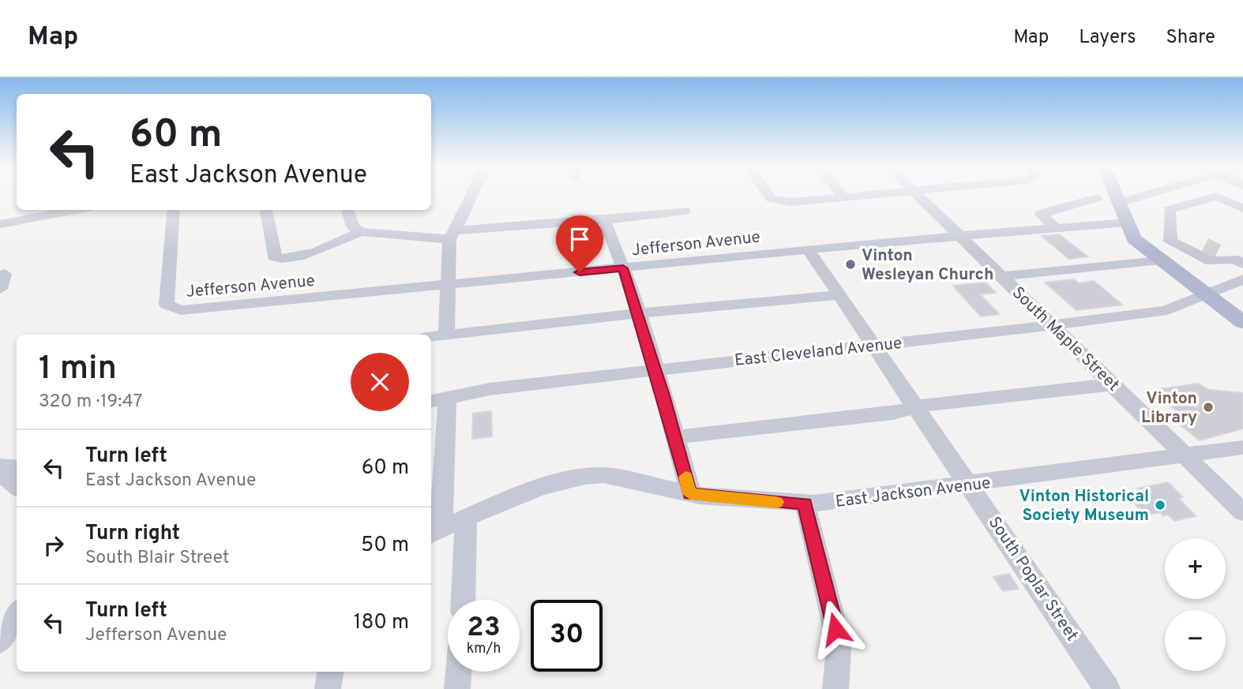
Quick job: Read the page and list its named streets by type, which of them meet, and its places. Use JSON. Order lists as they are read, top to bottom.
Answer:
{
  "streets": {
    "street": [
      "Jefferson Avenue",
      "South Maple Street",
      "East Cleveland Avenue",
      "East Jackson Avenue",
      "South Poplar Street"
    ]
  },
  "crossings": [
    ["Jefferson Avenue", "South Maple Street"],
    ["Jefferson Avenue", "South Poplar Street"],
    ["South Maple Street", "East Cleveland Avenue"],
    ["South Maple Street", "East Jackson Avenue"],
    ["East Cleveland Avenue", "South Poplar Street"],
    ["East Jackson Avenue", "South Poplar Street"]
  ],
  "places": ["Vinton Wesleyan Church", "Vinton Library", "Vinton Historical Society Museum"],
  "page": {
    "header": "Map",
    "nav": ["Map", "Layers", "Share"],
    "turn": ["60 m", "East Jackson Avenue"],
    "heading": ["1 min", "320 m · 19:47"],
    "list": [
      {
        "name": "Turn left",
        "note": "East Jackson Avenue",
        "value": "60 m"
      },
      {
        "name": "Turn right",
        "note": "South Blair Street",
        "value": "50 m"
      },
      {
        "name": "Turn left",
        "note": "Jefferson Avenue",
        "value": "180 m"
      }
    ],
    "map_buttons": ["+", "−"],
    "speed": "23 km/h",
    "limit": "30"
  }
}
